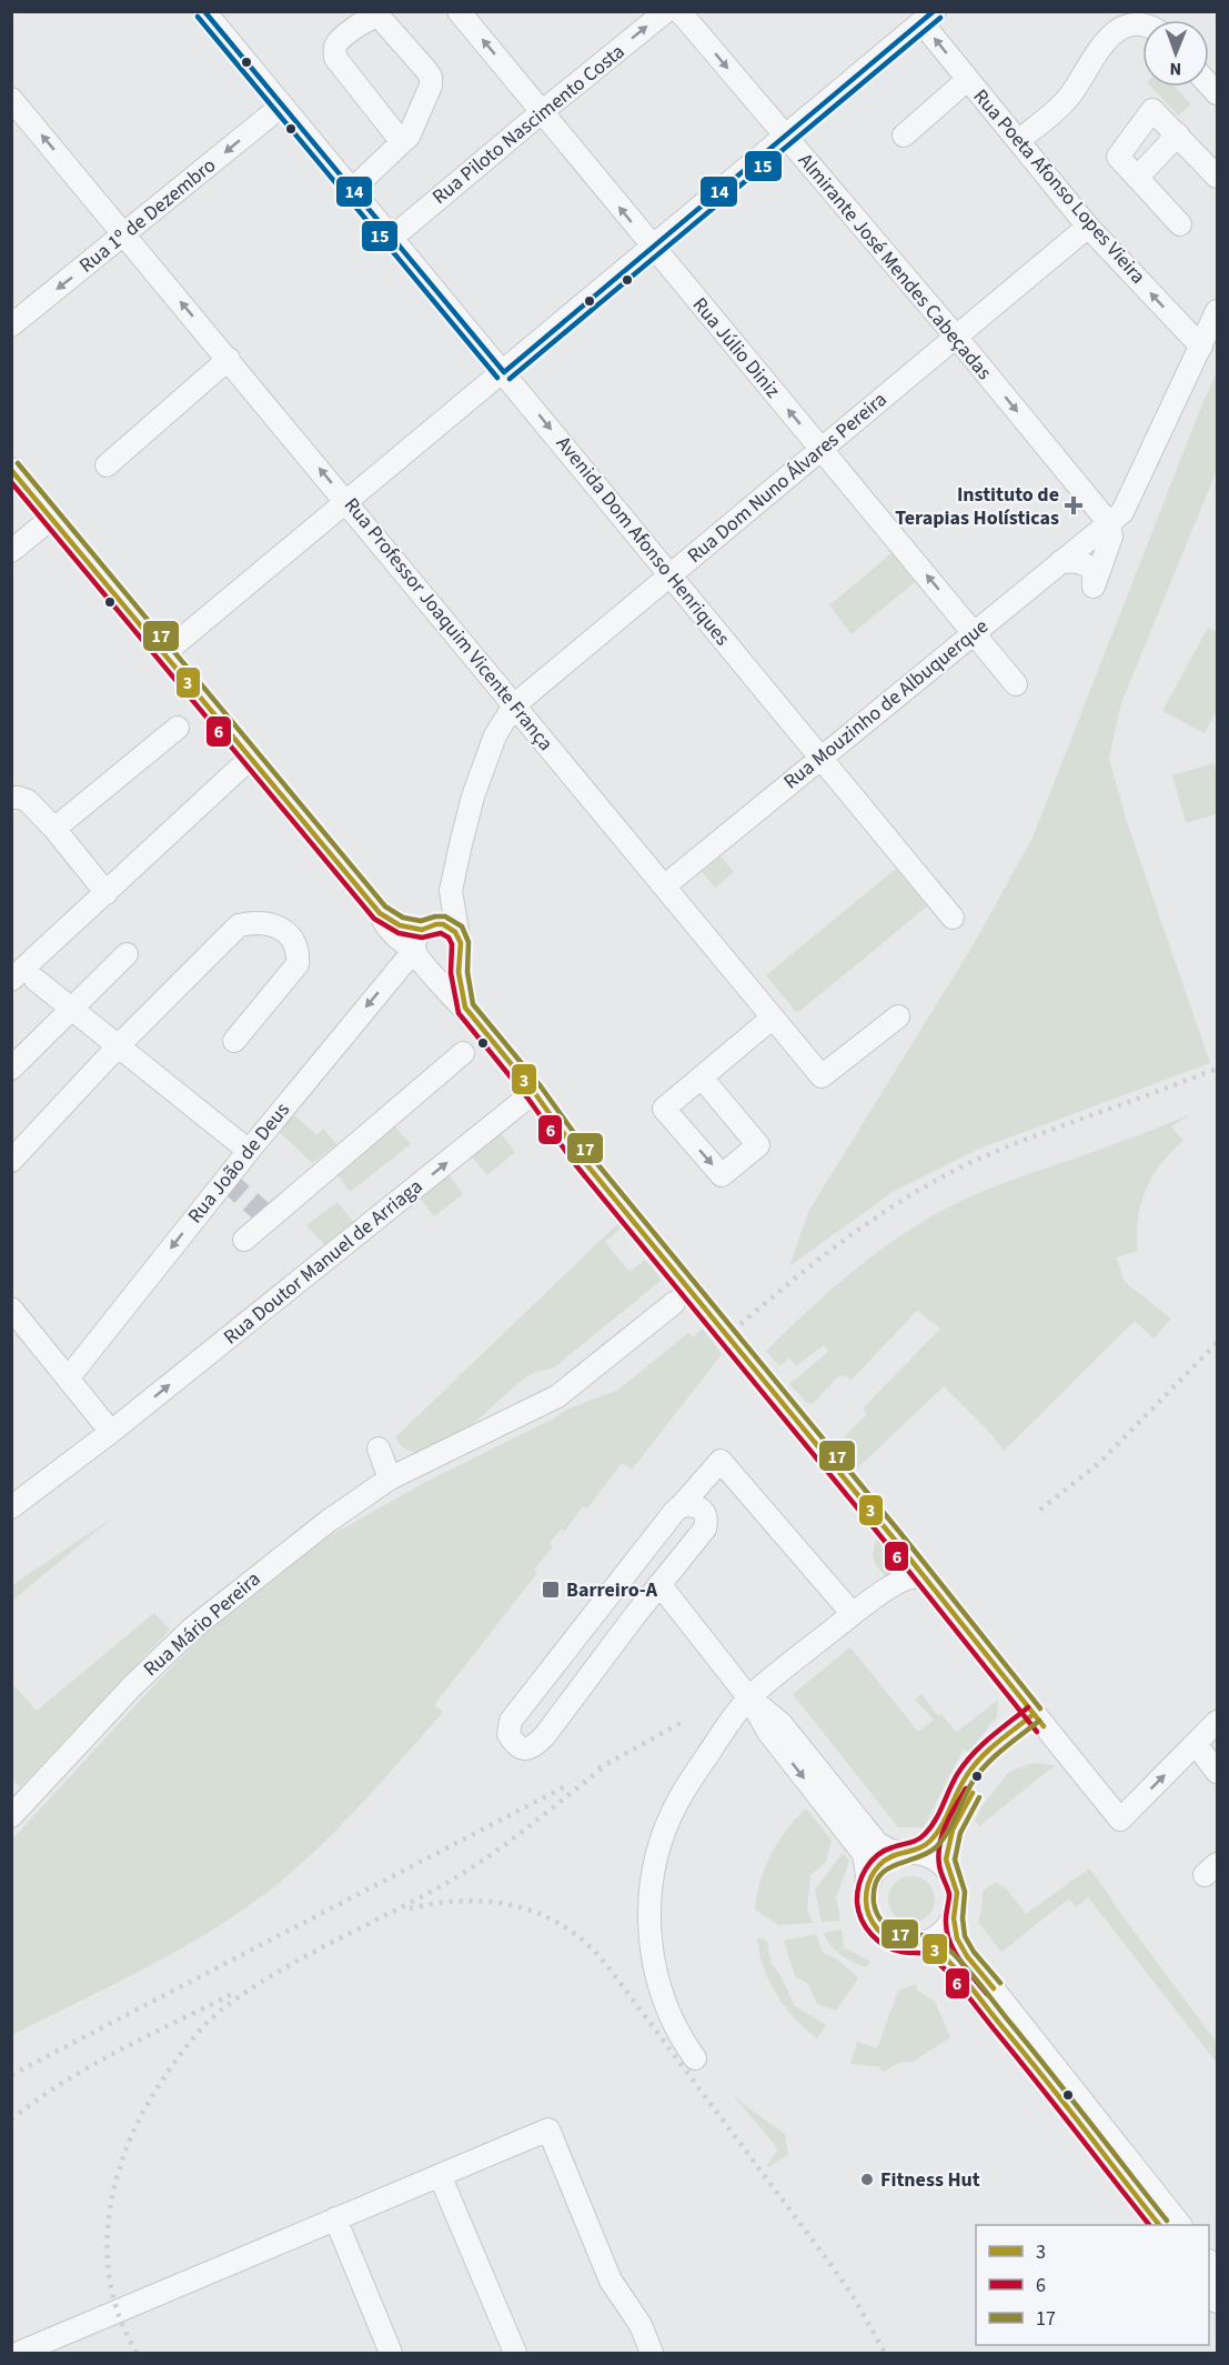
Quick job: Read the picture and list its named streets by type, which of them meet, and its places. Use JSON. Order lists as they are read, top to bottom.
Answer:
{
  "streets": {
    "street": [
      "Rua Piloto Nascimento Costa",
      "Rua Poeta Afonso Lopes Vieira",
      "Rua 1º de Dezembro",
      "Almirante José Mendes Cabeçadas",
      "Rua Júlio Diniz",
      "Rua Dom Nuno Álvares Pereira",
      "Avenida Dom Afonso Henriques",
      "Rua Professor Joaquim Vicente França",
      "Rua Mouzinho de Albuquerque",
      "Rua João de Deus",
      "Rua Doutor Manuel de Arriaga",
      "Rua Mário Pereira"
    ]
  },
  "crossings": [
    ["Rua Piloto Nascimento Costa", "Rua Júlio Diniz"],
    ["Rua Piloto Nascimento Costa", "Avenida Dom Afonso Henriques"],
    ["Rua Poeta Afonso Lopes Vieira", "Rua Dom Nuno Álvares Pereira"],
    ["Rua Poeta Afonso Lopes Vieira", "Rua Mouzinho de Albuquerque"],
    ["Rua 1º de Dezembro", "Avenida Dom Afonso Henriques"],
    ["Rua 1º de Dezembro", "Rua Professor Joaquim Vicente França"],
    ["Almirante José Mendes Cabeçadas", "Rua Dom Nuno Álvares Pereira"],
    ["Almirante José Mendes Cabeçadas", "Rua Mouzinho de Albuquerque"],
    ["Rua Júlio Diniz", "Rua Dom Nuno Álvares Pereira"],
    ["Rua Júlio Diniz", "Rua Mouzinho de Albuquerque"],
    ["Rua Dom Nuno Álvares Pereira", "Avenida Dom Afonso Henriques"],
    ["Rua Dom Nuno Álvares Pereira", "Rua Professor Joaquim Vicente França"],
    ["Rua Dom Nuno Álvares Pereira", "Rua João de Deus"],
    ["Avenida Dom Afonso Henriques", "Rua Mouzinho de Albuquerque"],
    ["Rua Professor Joaquim Vicente França", "Rua Mouzinho de Albuquerque"]
  ],
  "one_way": ["Almirante José Mendes Cabeçadas", "Rua Júlio Diniz", "Rua Professor Joaquim Vicente França"],
  "places": {
    "health": ["Instituto de Terapias Holísticas"],
    "transit": ["Barreiro-A"],
    "other": ["Fitness Hut"]
  },
  "lines": [
    "transit line 14",
    "transit line 15",
    "transit line 17",
    "transit line 3",
    "transit line 6"
  ],
  "legend": ["3", "6", "17"],
  "north": "bottom"
}
